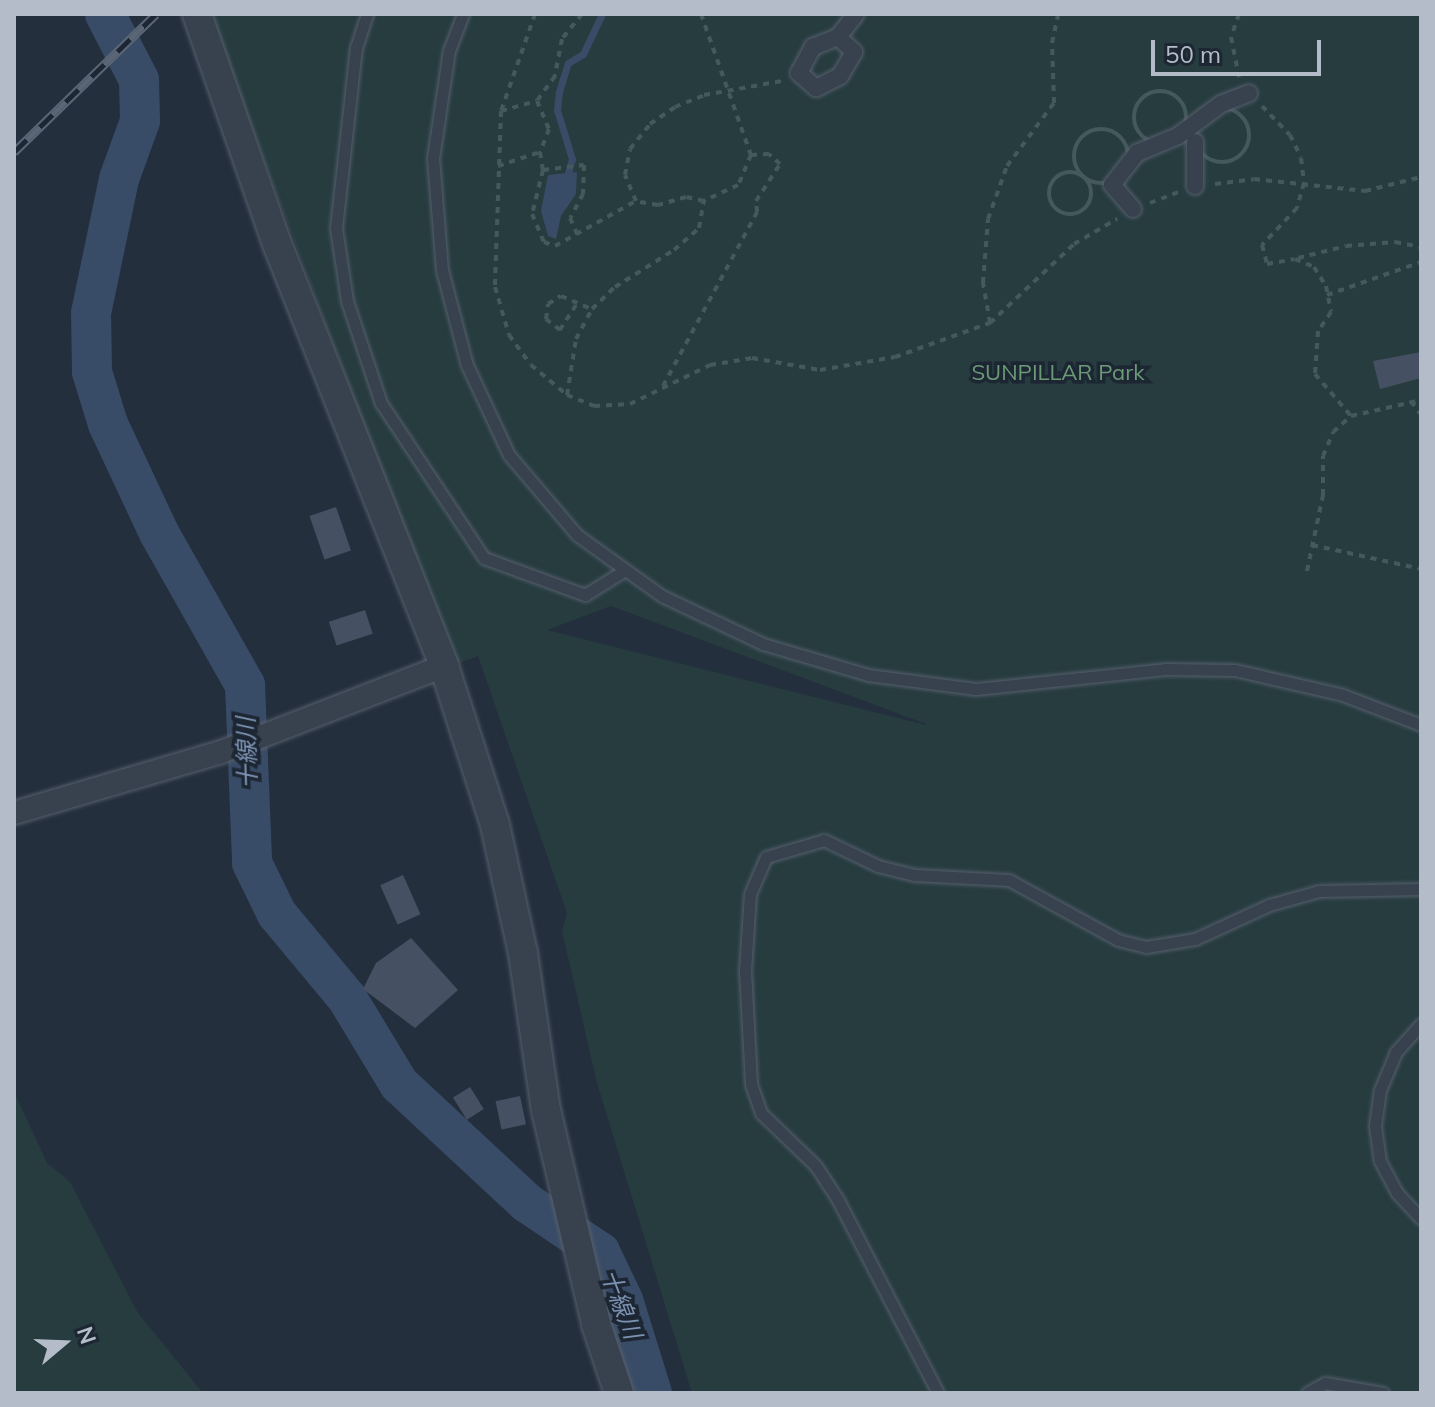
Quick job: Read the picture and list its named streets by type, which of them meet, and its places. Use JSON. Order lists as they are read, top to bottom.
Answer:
{
  "water": ["十線川"],
  "parks": ["SUNPILLAR Park"],
  "scale_bar": "50 m",
  "north": "right"
}
